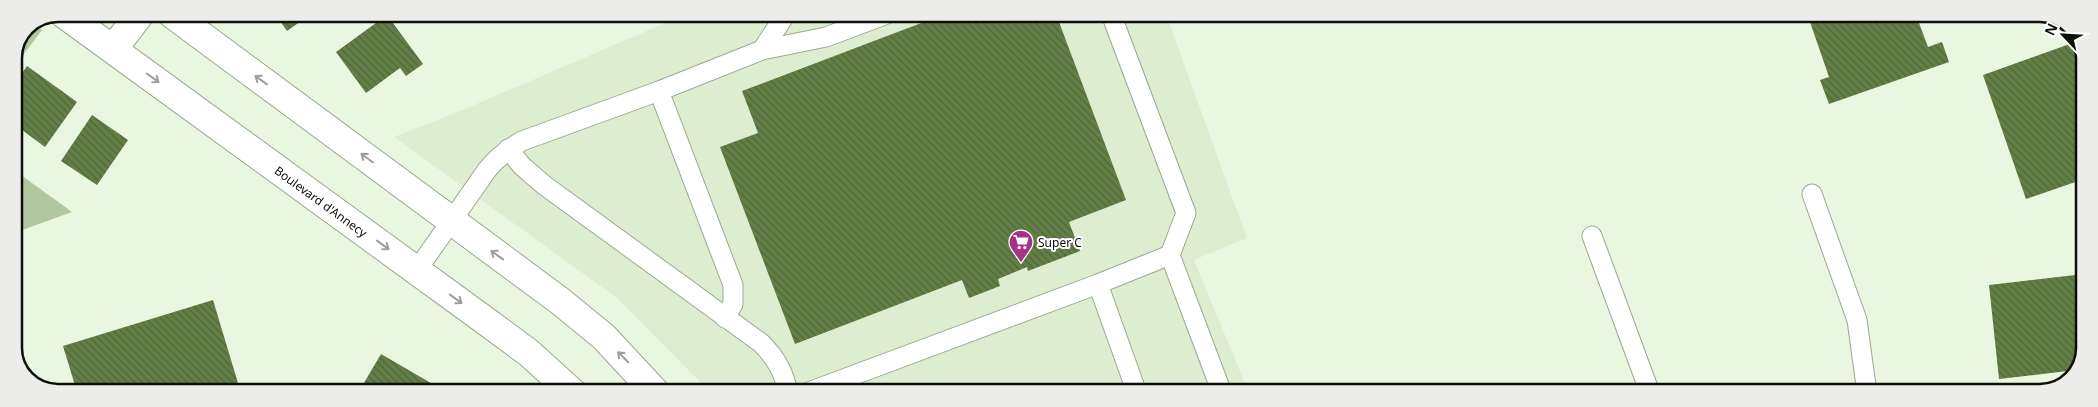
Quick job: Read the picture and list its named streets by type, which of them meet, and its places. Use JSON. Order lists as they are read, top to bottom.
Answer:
{
  "streets": {
    "street": ["Boulevard d'Annecy"]
  },
  "places": {
    "supermarket": ["Super C"]
  },
  "north": "top left"
}
